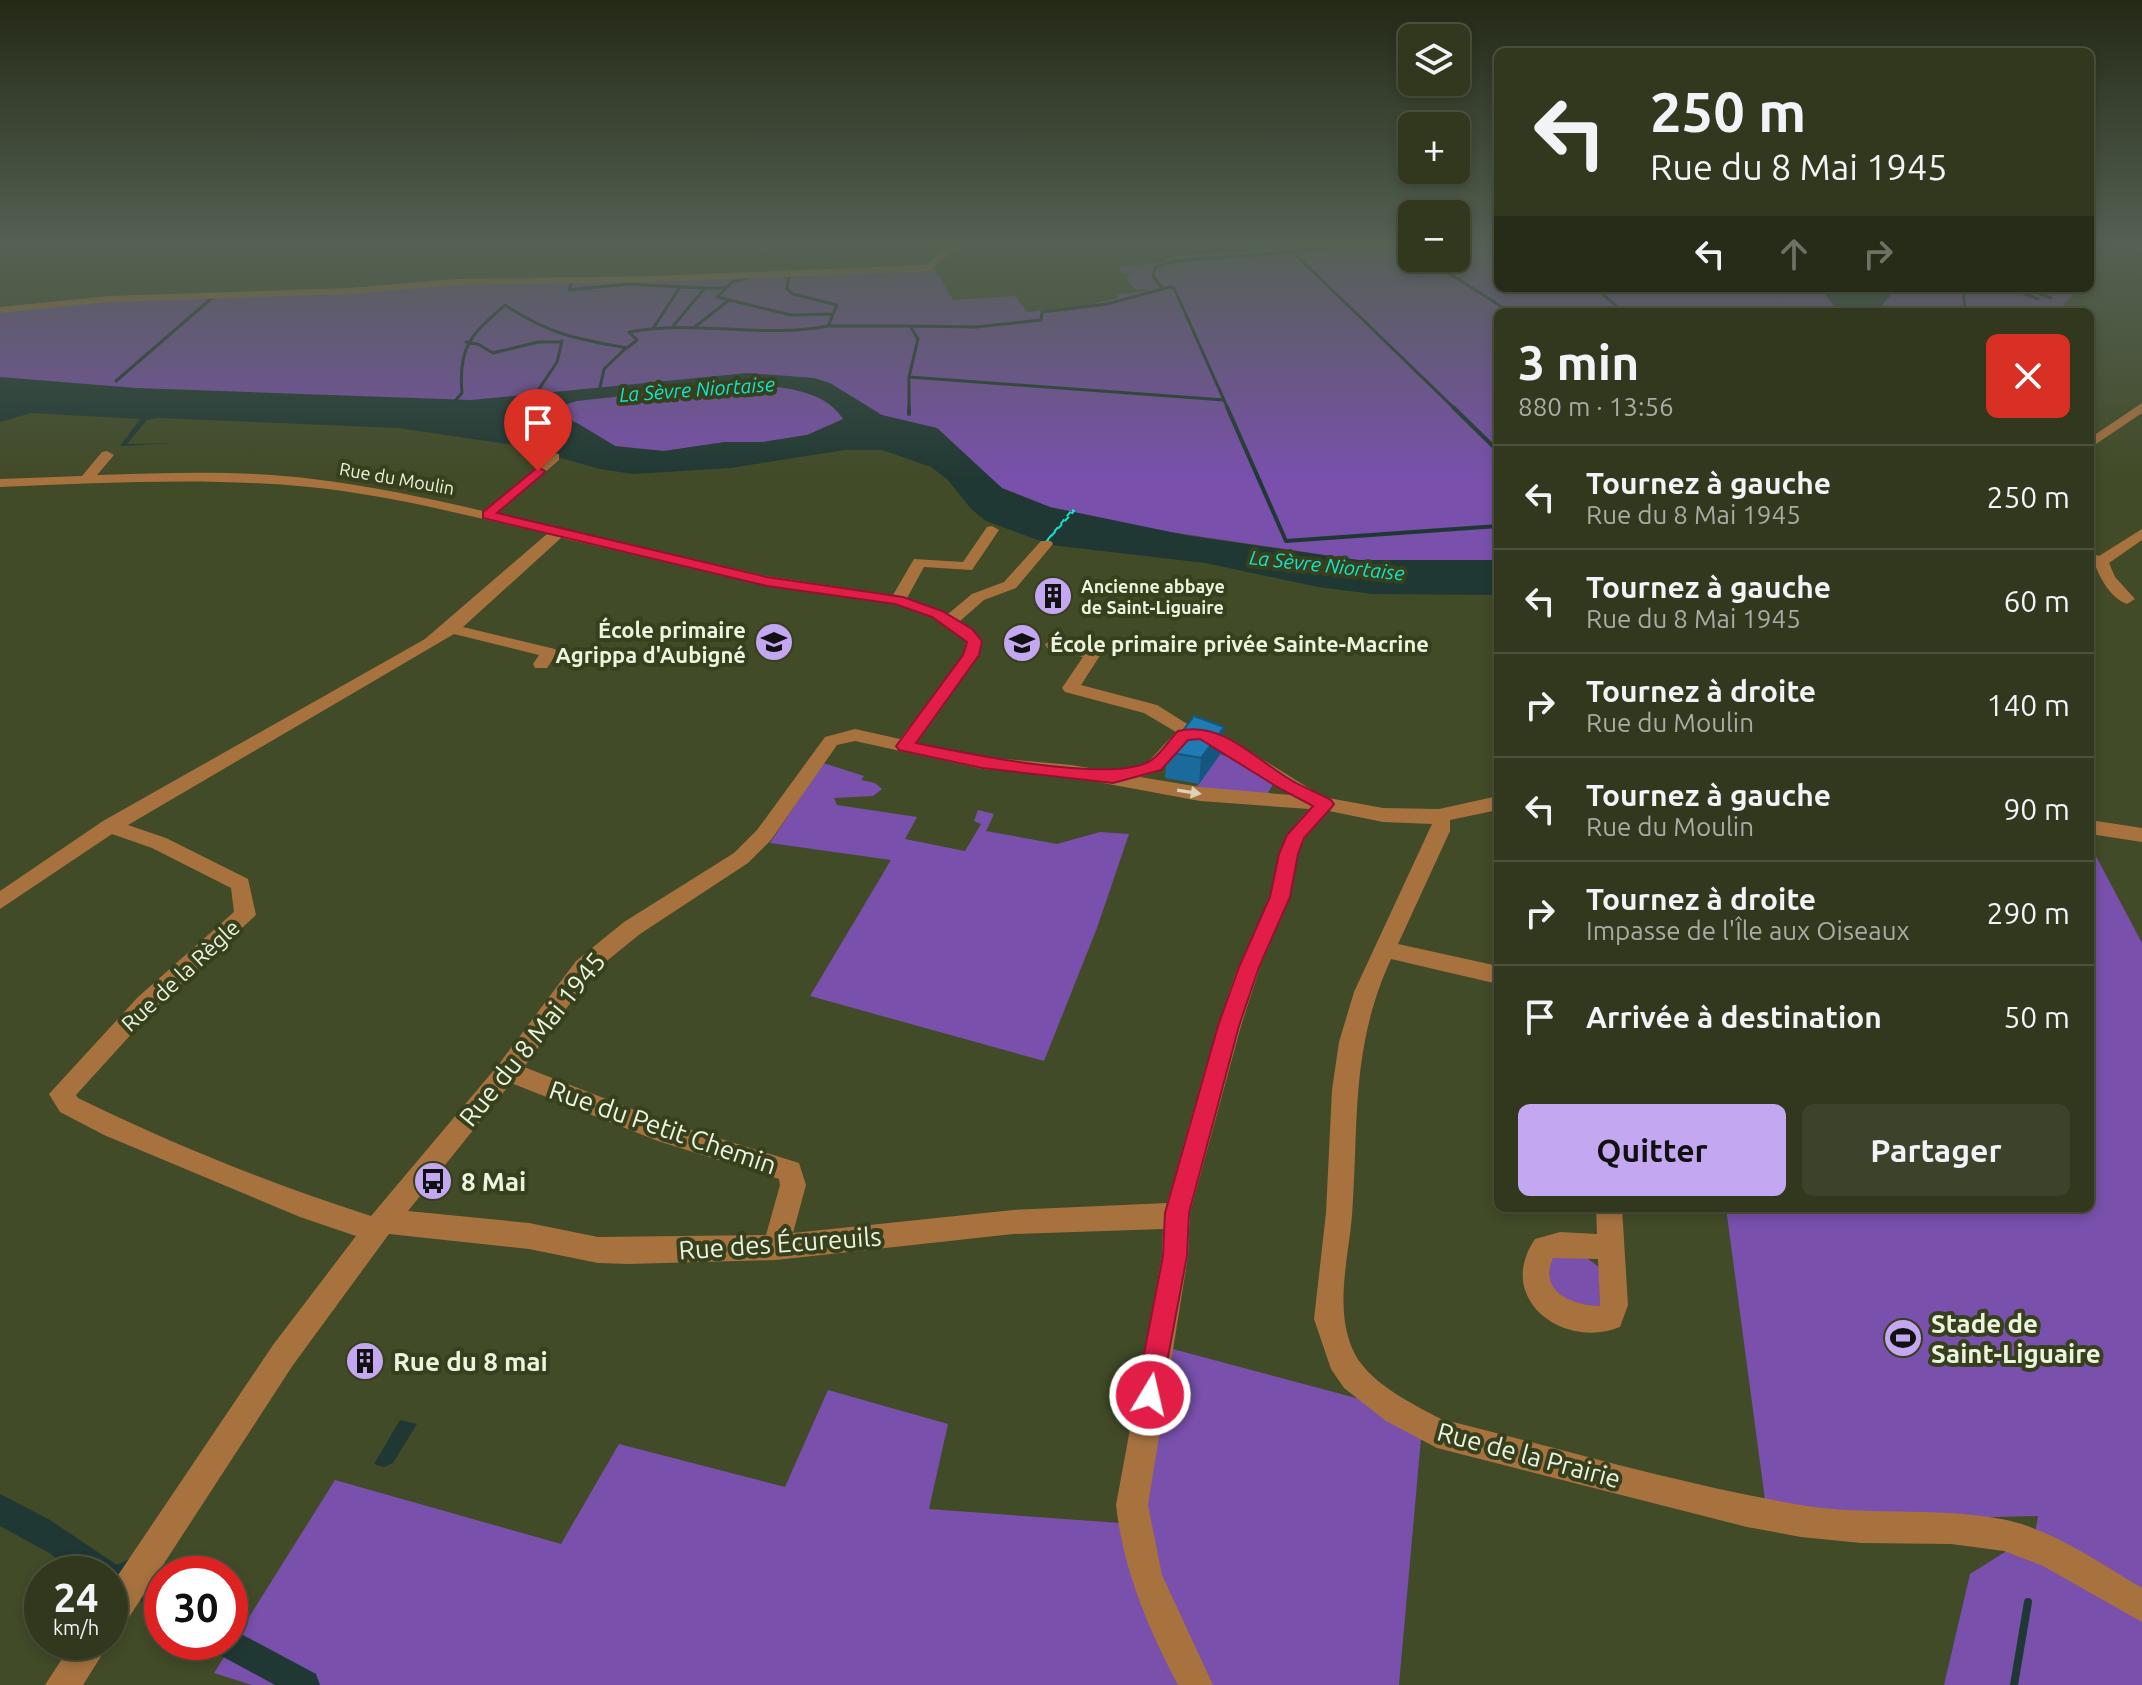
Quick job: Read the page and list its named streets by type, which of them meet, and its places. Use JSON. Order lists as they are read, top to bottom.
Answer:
{
  "streets": {
    "street": [
      "Rue du Moulin",
      "Rue de la Règle",
      "Rue du 8 Mai 1945",
      "Rue du Petit Chemin",
      "Rue des Écureuils",
      "Rue de la Prairie"
    ]
  },
  "crossings": [
    ["Rue de la Règle", "Rue du 8 Mai 1945"],
    ["Rue de la Règle", "Rue des Écureuils"],
    ["Rue du 8 Mai 1945", "Rue du Petit Chemin"],
    ["Rue du 8 Mai 1945", "Rue des Écureuils"],
    ["Rue du 8 Mai 1945", "Rue de la Prairie"],
    ["Rue du Petit Chemin", "Rue des Écureuils"]
  ],
  "water": ["La Sèvre Niortaise"],
  "places": {
    "building": ["Ancienne abbaye de Saint-Liguaire", "Rue du 8 mai"],
    "school or university": ["École primaire Agrippa d'Aubigné", "École primaire privée Sainte-Macrine"],
    "bus stop": ["8 Mai"],
    "sports": ["Stade de Saint-Liguaire"]
  },
  "page": {
    "map_buttons": ["+", "−"],
    "turn": ["250 m", "Rue du 8 Mai 1945"],
    "heading": ["3 min", "880 m · 13:56"],
    "list": [
      {
        "name": "Tournez à gauche",
        "note": "Rue du 8 Mai 1945",
        "value": "250 m"
      },
      {
        "name": "Tournez à gauche",
        "note": "Rue du 8 Mai 1945",
        "value": "60 m"
      },
      {
        "name": "Tournez à droite",
        "note": "Rue du Moulin",
        "value": "140 m"
      },
      {
        "name": "Tournez à gauche",
        "note": "Rue du Moulin",
        "value": "90 m"
      },
      {
        "name": "Tournez à droite",
        "note": "Impasse de l'Île aux Oiseaux",
        "value": "290 m"
      },
      {
        "name": "Arrivée à destination",
        "value": "50 m"
      }
    ],
    "buttons": ["Quitter", "Partager"],
    "speed": "24 km/h",
    "limit": "30"
  }
}
